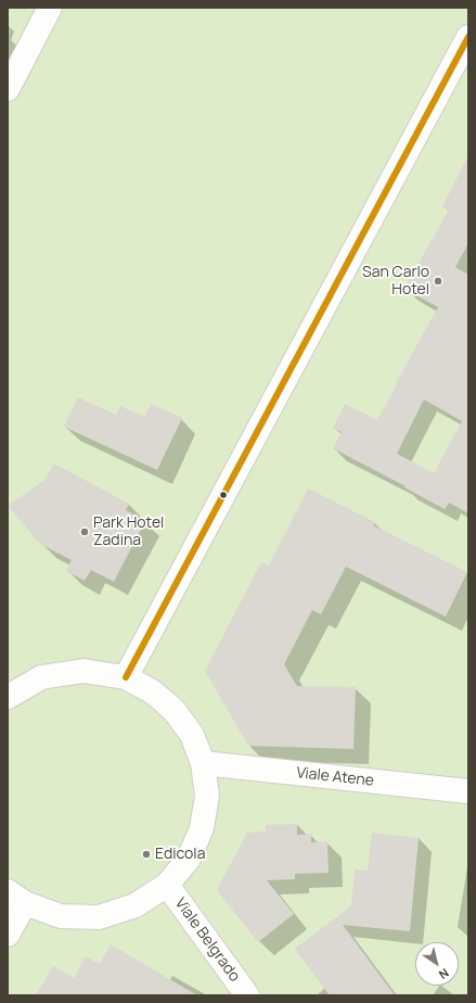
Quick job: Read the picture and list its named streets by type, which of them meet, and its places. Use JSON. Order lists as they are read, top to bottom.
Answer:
{
  "streets": {
    "street": ["Viale Atene", "Viale Belgrado"]
  },
  "places": ["San Carlo Hotel", "Park Hotel Zadina", "Edicola"],
  "north": "bottom right"
}
